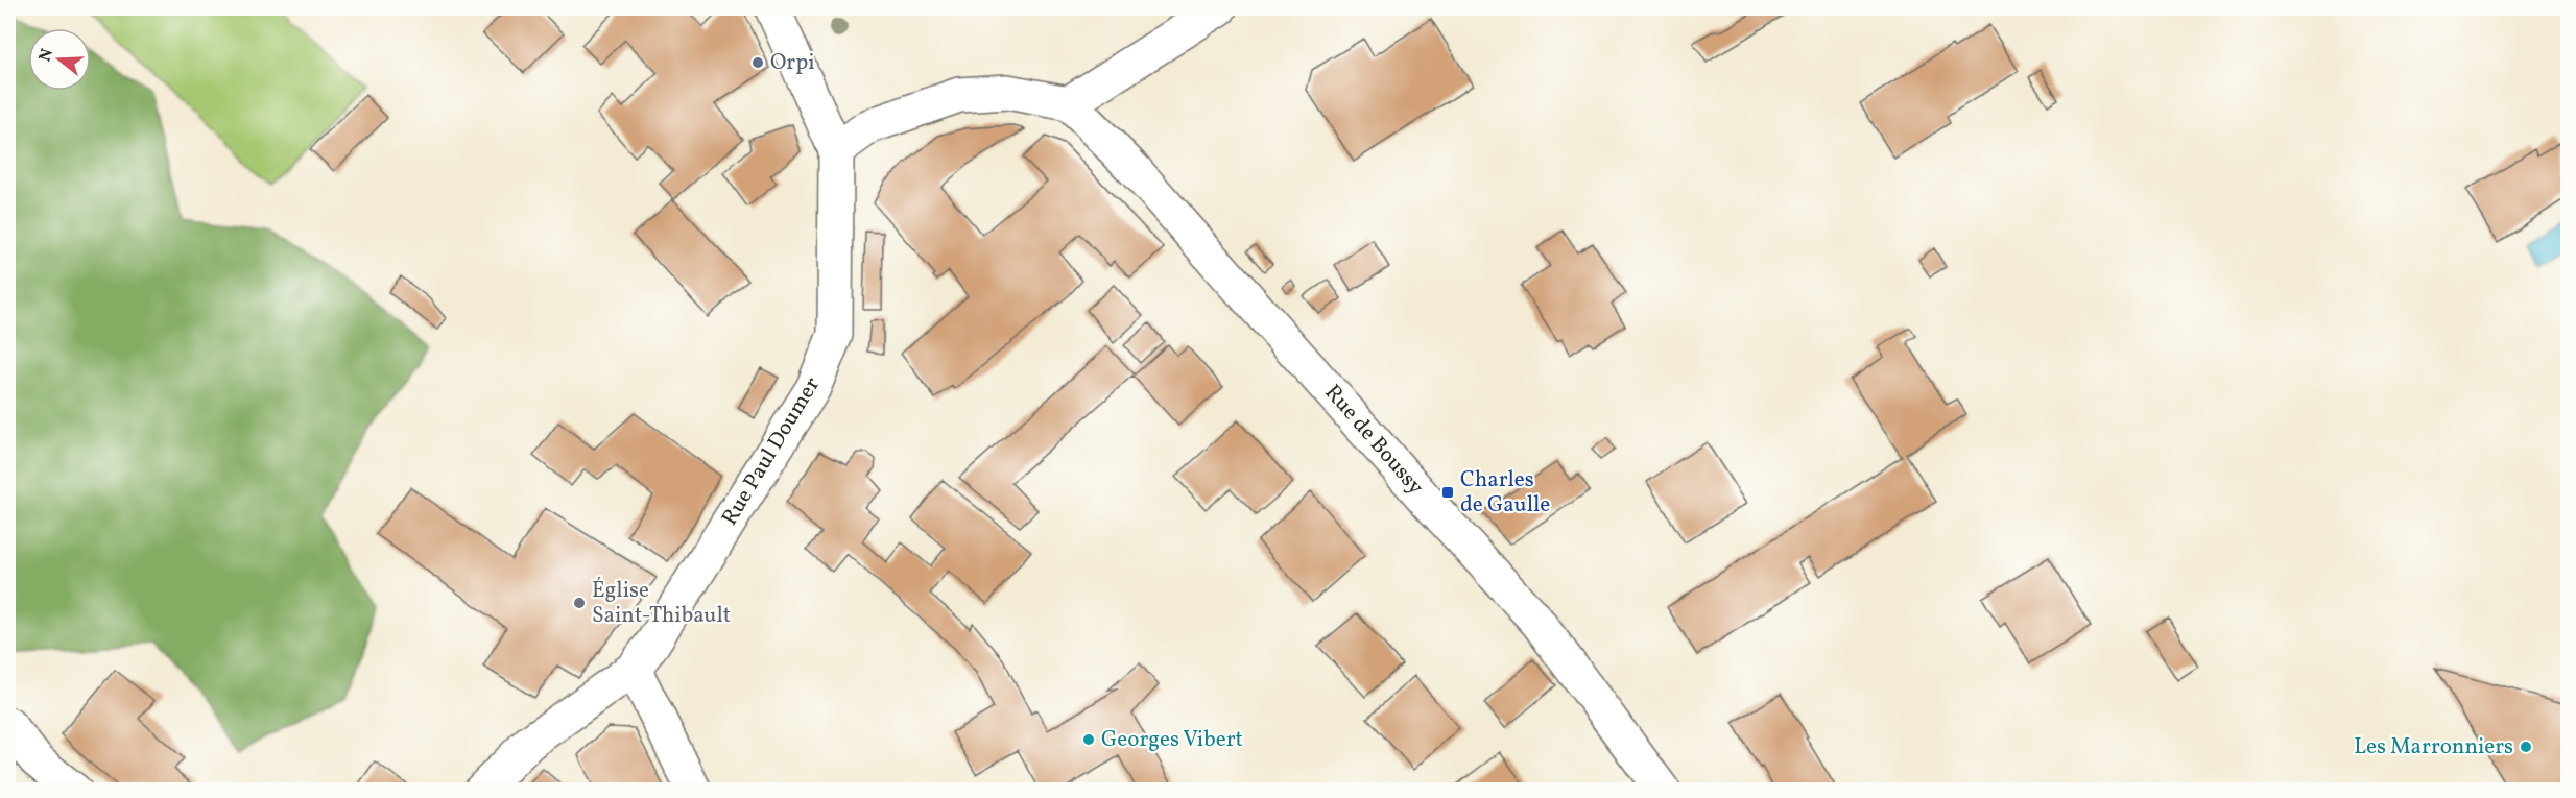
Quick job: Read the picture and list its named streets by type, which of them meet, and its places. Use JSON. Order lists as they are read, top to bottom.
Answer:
{
  "streets": {
    "street": ["Rue de Boussy", "Rue Paul Doumer"]
  },
  "places": {
    "other": [
      "Orpi",
      "Église Saint-Thibault",
      "Georges Vibert",
      "Les Marronniers"
    ],
    "transit": ["Charles de Gaulle"]
  },
  "north": "left"
}
